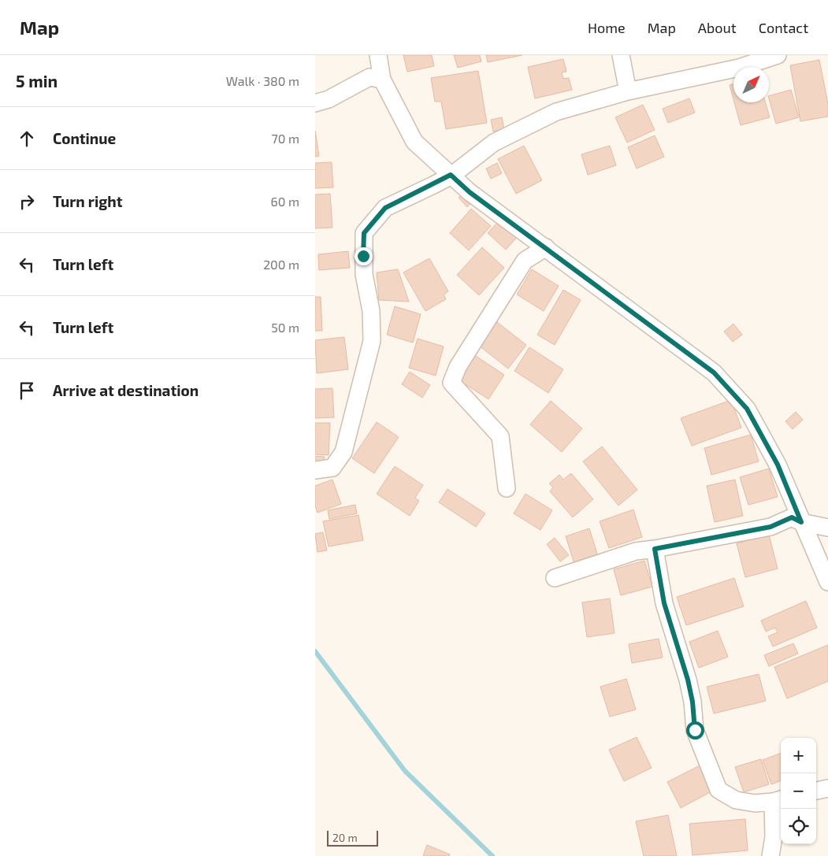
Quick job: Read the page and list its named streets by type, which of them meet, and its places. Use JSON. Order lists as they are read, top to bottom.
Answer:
{
  "scale_bar": "20 m",
  "north": "top right",
  "page": {
    "header": "Map",
    "nav": [
      "Home",
      "Map",
      "About",
      "Contact"
    ],
    "heading": ["5 min", "Walk · 380 m"],
    "list": [
      ["Continue", "70 m"],
      ["Turn right", "60 m"],
      ["Turn left", "200 m"],
      ["Turn left", "50 m"],
      "Arrive at destination"
    ],
    "map_buttons": ["+", "−"],
    "scale": "20 m"
  }
}
